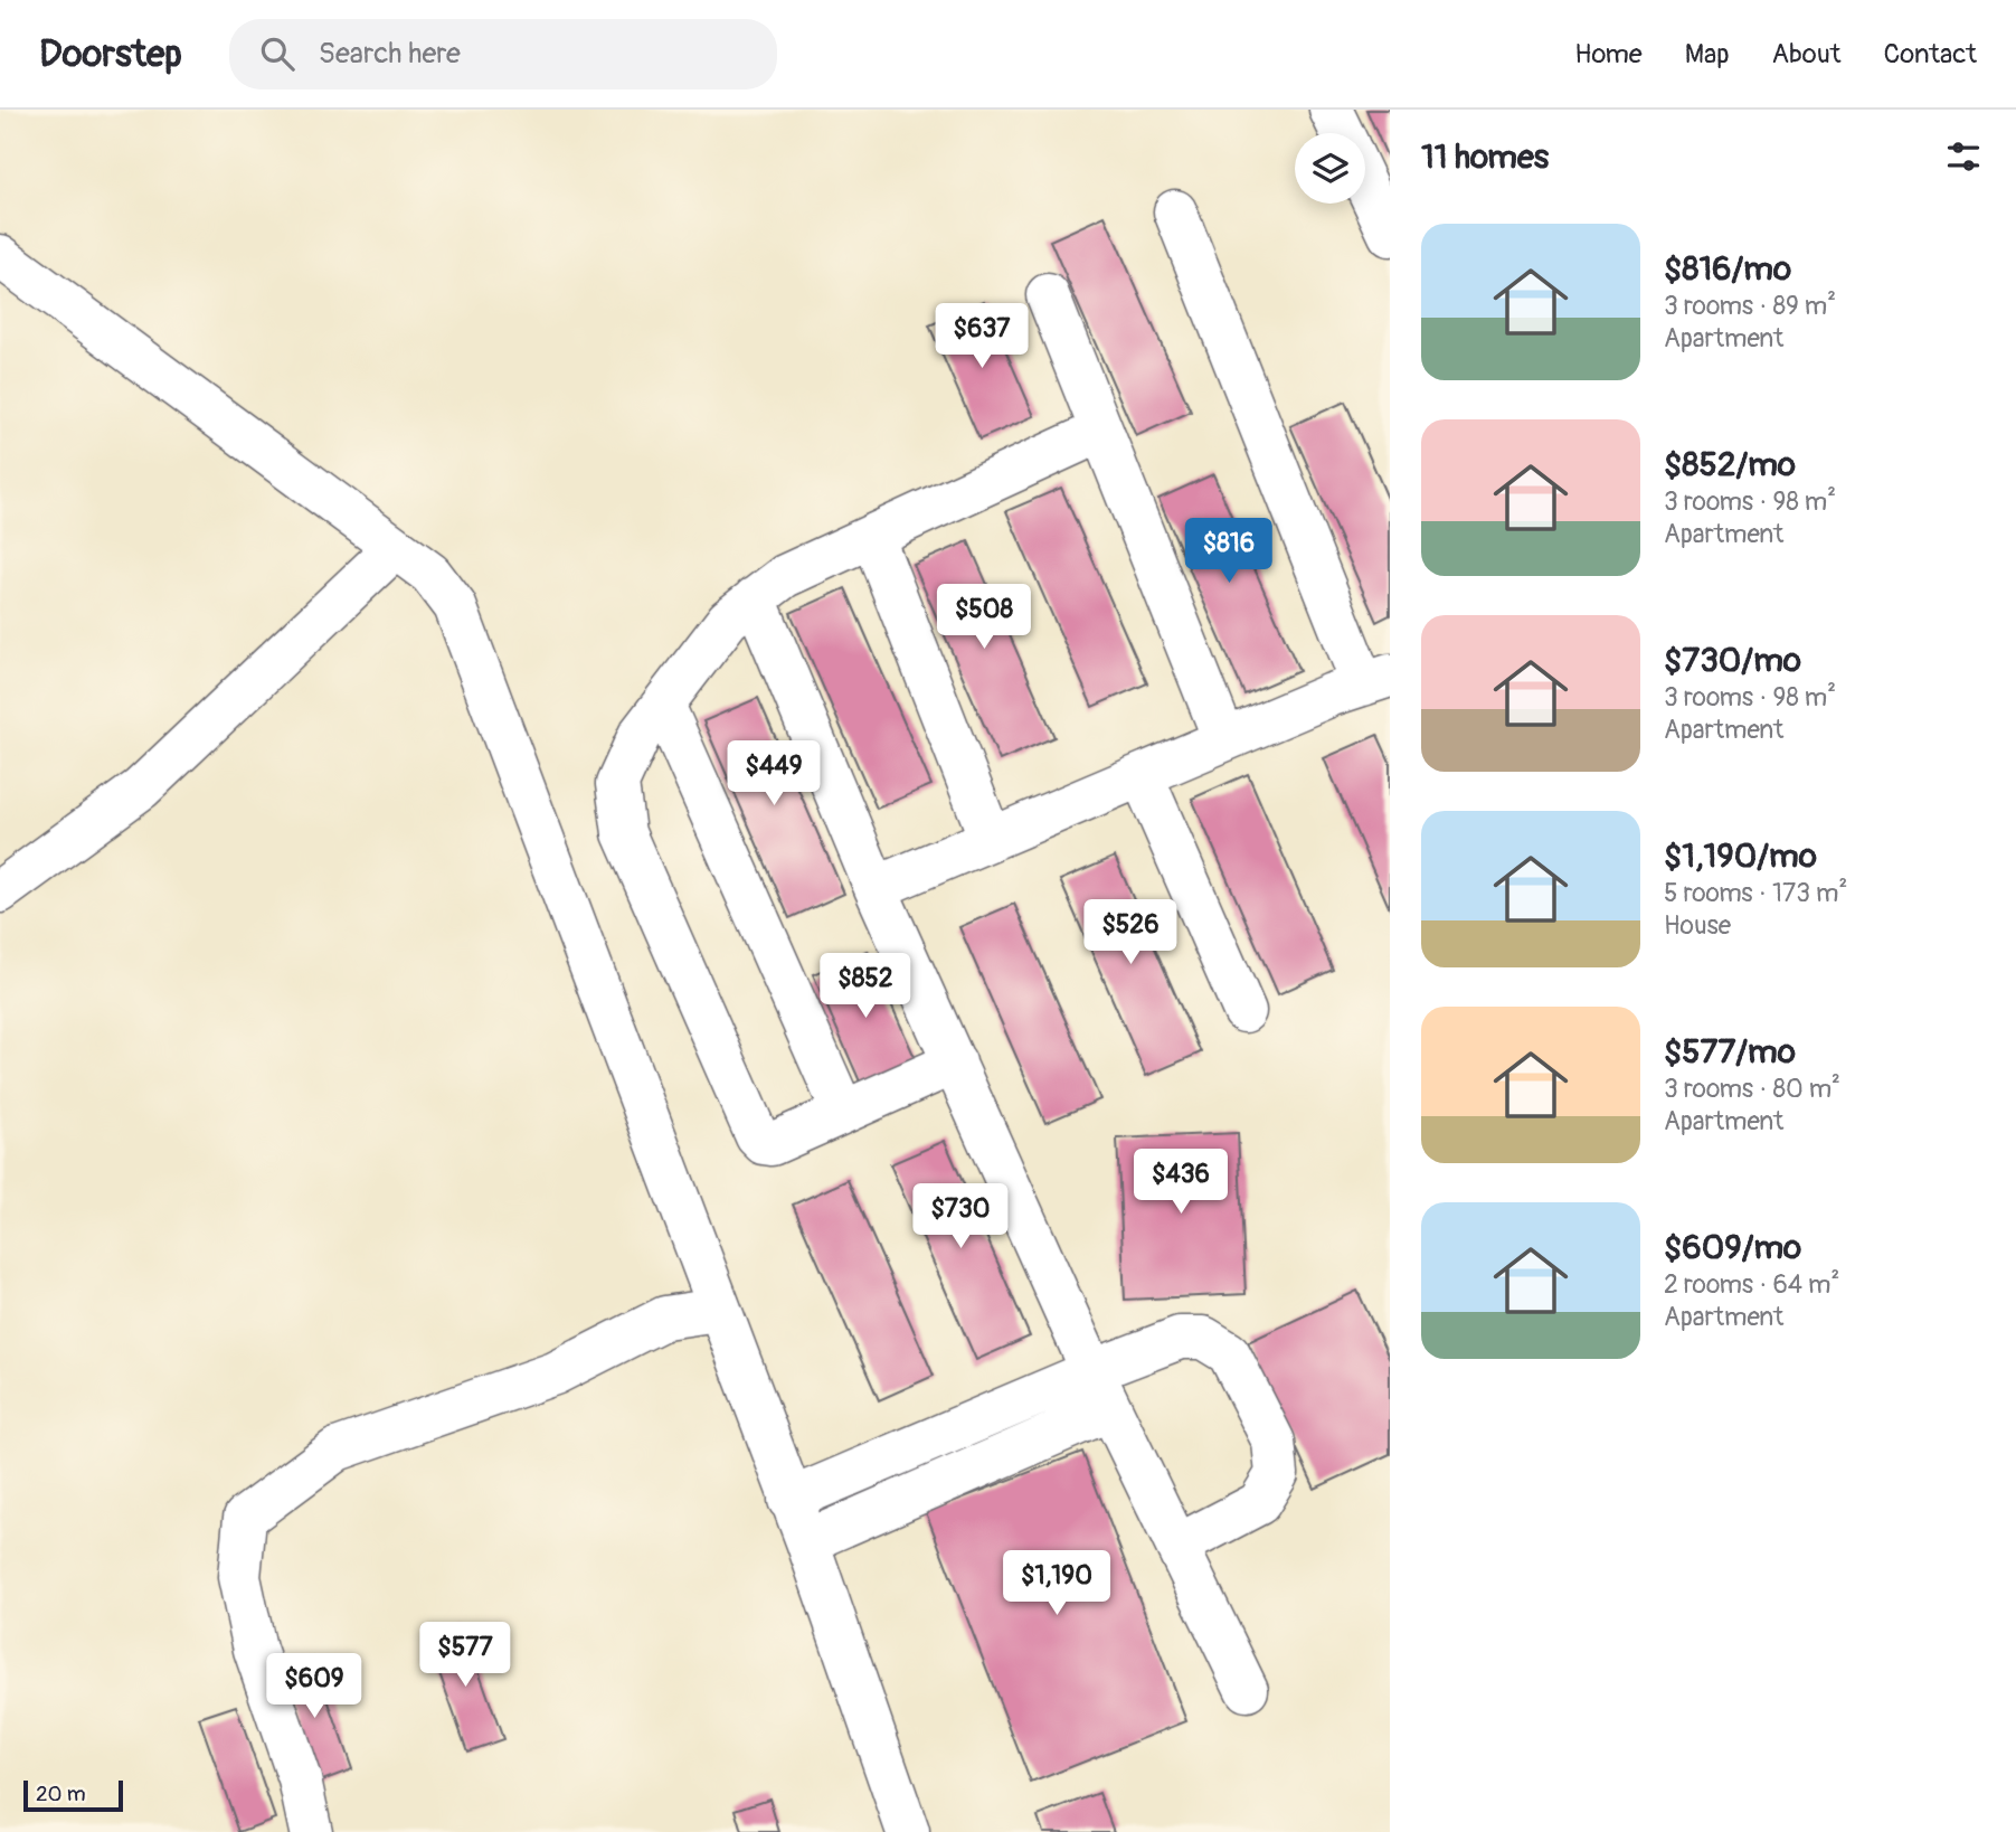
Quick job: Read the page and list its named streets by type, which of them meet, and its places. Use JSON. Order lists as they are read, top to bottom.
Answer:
{
  "scale_bar": "20 m",
  "page": {
    "header": "Doorstep",
    "search": "Search here",
    "nav": [
      "Home",
      "Map",
      "About",
      "Contact"
    ],
    "heading": "11 homes",
    "list": [
      {
        "name": "$816/mo",
        "note": "3 rooms · 89 m² · Apartment"
      },
      {
        "name": "$852/mo",
        "note": "3 rooms · 98 m² · Apartment"
      },
      {
        "name": "$730/mo",
        "note": "3 rooms · 98 m² · Apartment"
      },
      {
        "name": "$1,190/mo",
        "note": "5 rooms · 173 m² · House"
      },
      {
        "name": "$577/mo",
        "note": "3 rooms · 80 m² · Apartment"
      },
      {
        "name": "$609/mo",
        "note": "2 rooms · 64 m² · Apartment"
      }
    ],
    "price": [
      "$637",
      "$816",
      "$508",
      "$449",
      "$526",
      "$852",
      "$436",
      "$730",
      "$1,190",
      "$577",
      "$609"
    ],
    "scale": "20 m"
  }
}
